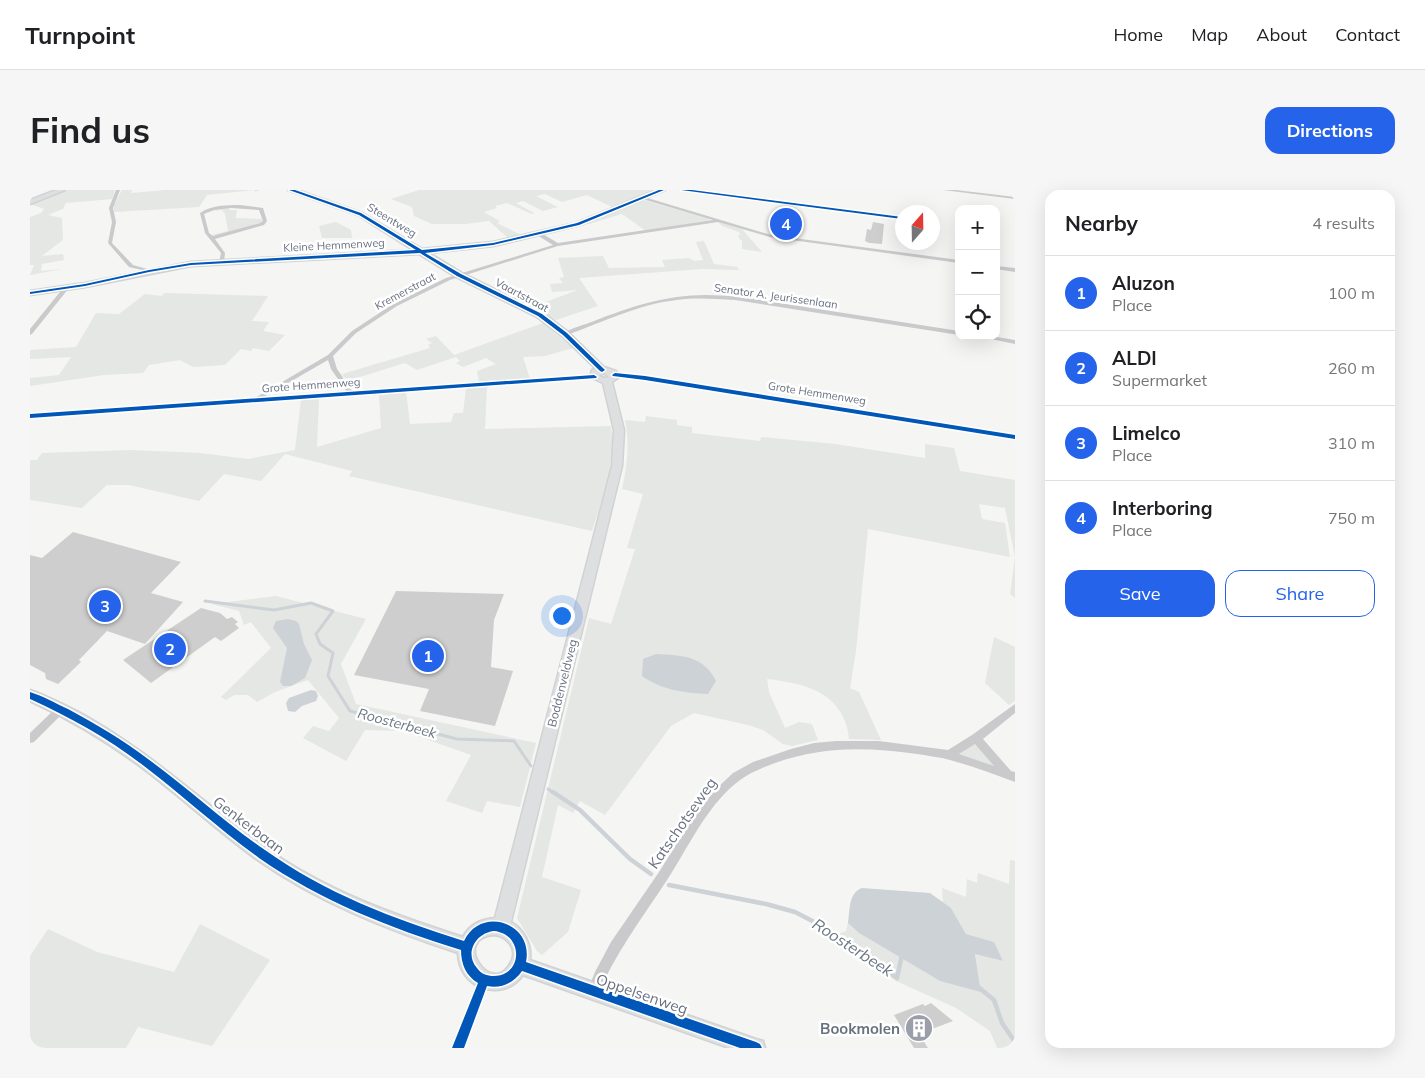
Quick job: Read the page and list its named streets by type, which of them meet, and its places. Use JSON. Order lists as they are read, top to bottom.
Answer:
{
  "streets": {
    "street": [
      "Steentweg",
      "Kleine Hemmenweg",
      "Kremerstraat",
      "Vaartstraat",
      "Senator A. Jeurissenlaan",
      "Grote Hemmenweg",
      "Boddenveldweg",
      "Katschotseweg",
      "Genkerbaan",
      "Oppelsenweg"
    ]
  },
  "crossings": [
    ["Steentweg", "Kleine Hemmenweg"],
    ["Steentweg", "Vaartstraat"],
    ["Kleine Hemmenweg", "Vaartstraat"],
    ["Kremerstraat", "Vaartstraat"],
    ["Kremerstraat", "Grote Hemmenweg"],
    ["Vaartstraat", "Senator A. Jeurissenlaan"],
    ["Vaartstraat", "Grote Hemmenweg"],
    ["Vaartstraat", "Boddenveldweg"],
    ["Grote Hemmenweg", "Boddenveldweg"],
    ["Boddenveldweg", "Genkerbaan"],
    ["Boddenveldweg", "Oppelsenweg"],
    ["Katschotseweg", "Oppelsenweg"],
    ["Genkerbaan", "Oppelsenweg"]
  ],
  "water": ["Roosterbeek"],
  "places": {
    "building": ["Bookmolen"]
  },
  "north": "top",
  "page": {
    "header": "Turnpoint",
    "nav": [
      "Home",
      "Map",
      "About",
      "Contact"
    ],
    "buttons": [
      "Directions",
      ["Save", "Share"]
    ],
    "title": "Find us",
    "heading": ["Nearby", "4 results"],
    "map_buttons": ["+", "−"],
    "pins": [
      "4",
      "3",
      "2",
      "1"
    ],
    "list": [
      {
        "mark": "1",
        "name": "Aluzon",
        "note": "Place",
        "value": "100 m"
      },
      {
        "mark": "2",
        "name": "ALDI",
        "note": "Supermarket",
        "value": "260 m"
      },
      {
        "mark": "3",
        "name": "Limelco",
        "note": "Place",
        "value": "310 m"
      },
      {
        "mark": "4",
        "name": "Interboring",
        "note": "Place",
        "value": "750 m"
      }
    ]
  }
}
